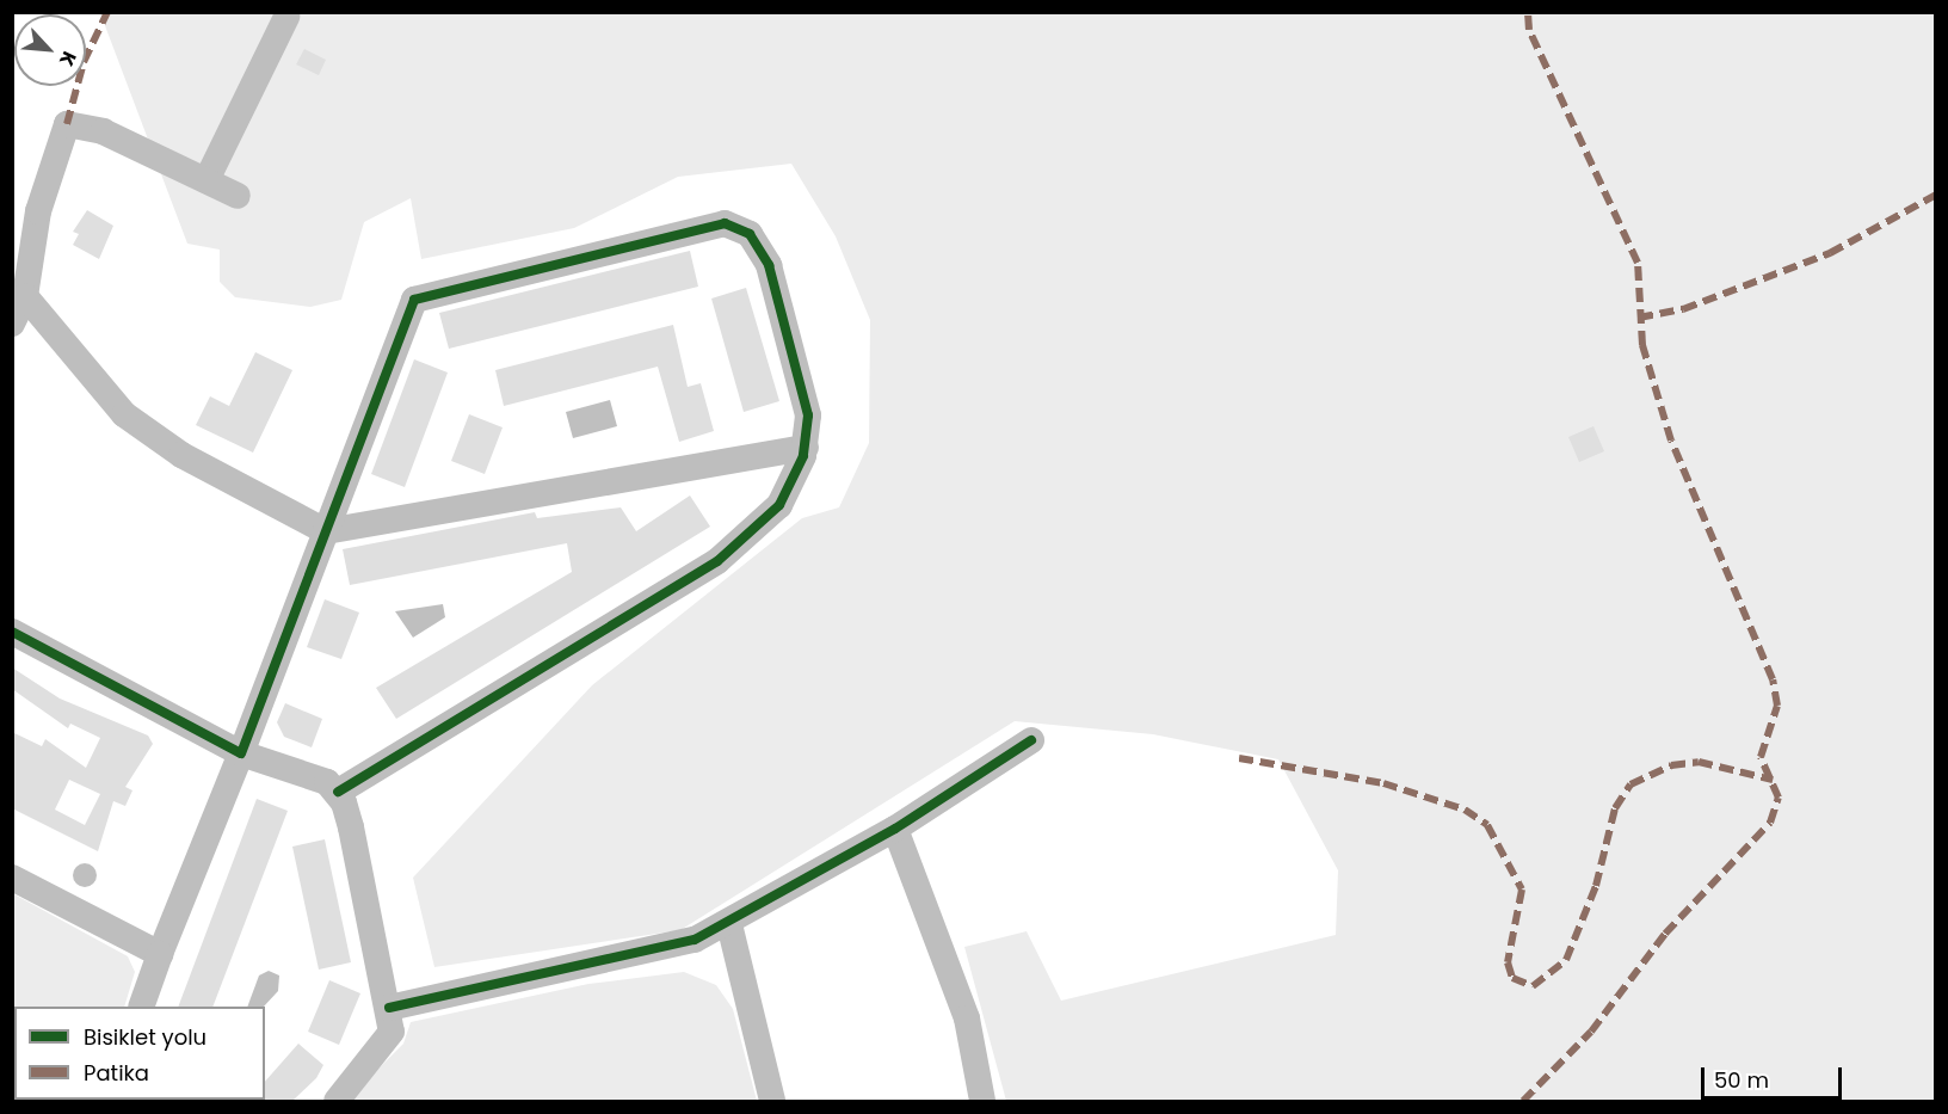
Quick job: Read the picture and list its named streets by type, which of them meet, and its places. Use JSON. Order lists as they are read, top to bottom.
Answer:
{
  "legend": ["Bisiklet yolu", "Patika"],
  "scale_bar": "50 m",
  "north": "bottom right"
}
